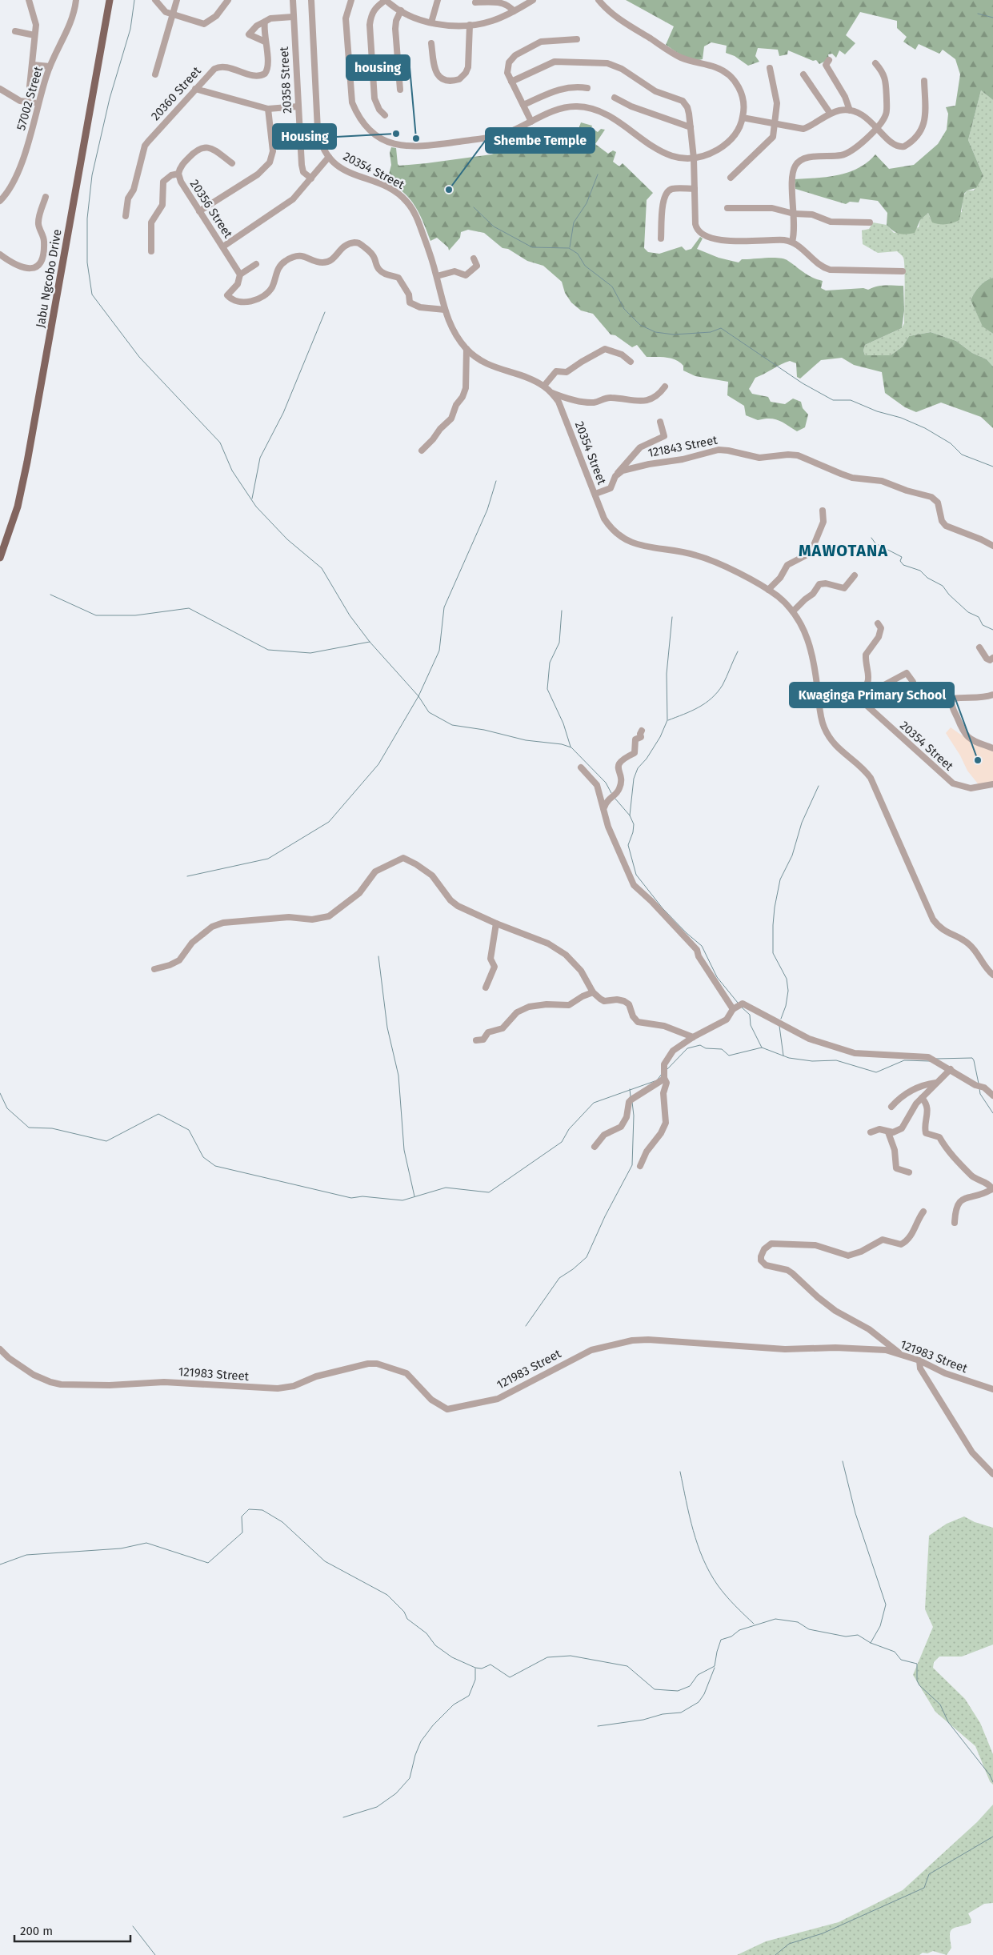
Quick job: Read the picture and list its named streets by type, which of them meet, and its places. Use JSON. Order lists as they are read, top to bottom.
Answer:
{
  "streets": {
    "main road": ["Jabu Ngcobo Drive"],
    "street": [
      "20358 Street",
      "20360 Street",
      "57002 Street",
      "20354 Street",
      "20356 Street",
      "121843 Street",
      "121983 Street"
    ]
  },
  "districts": ["MAWOTANA"],
  "places": [
    "Housing",
    "housing",
    "Shembe Temple",
    "Kwaginga Primary School"
  ],
  "scale_bar": "200 m"
}
